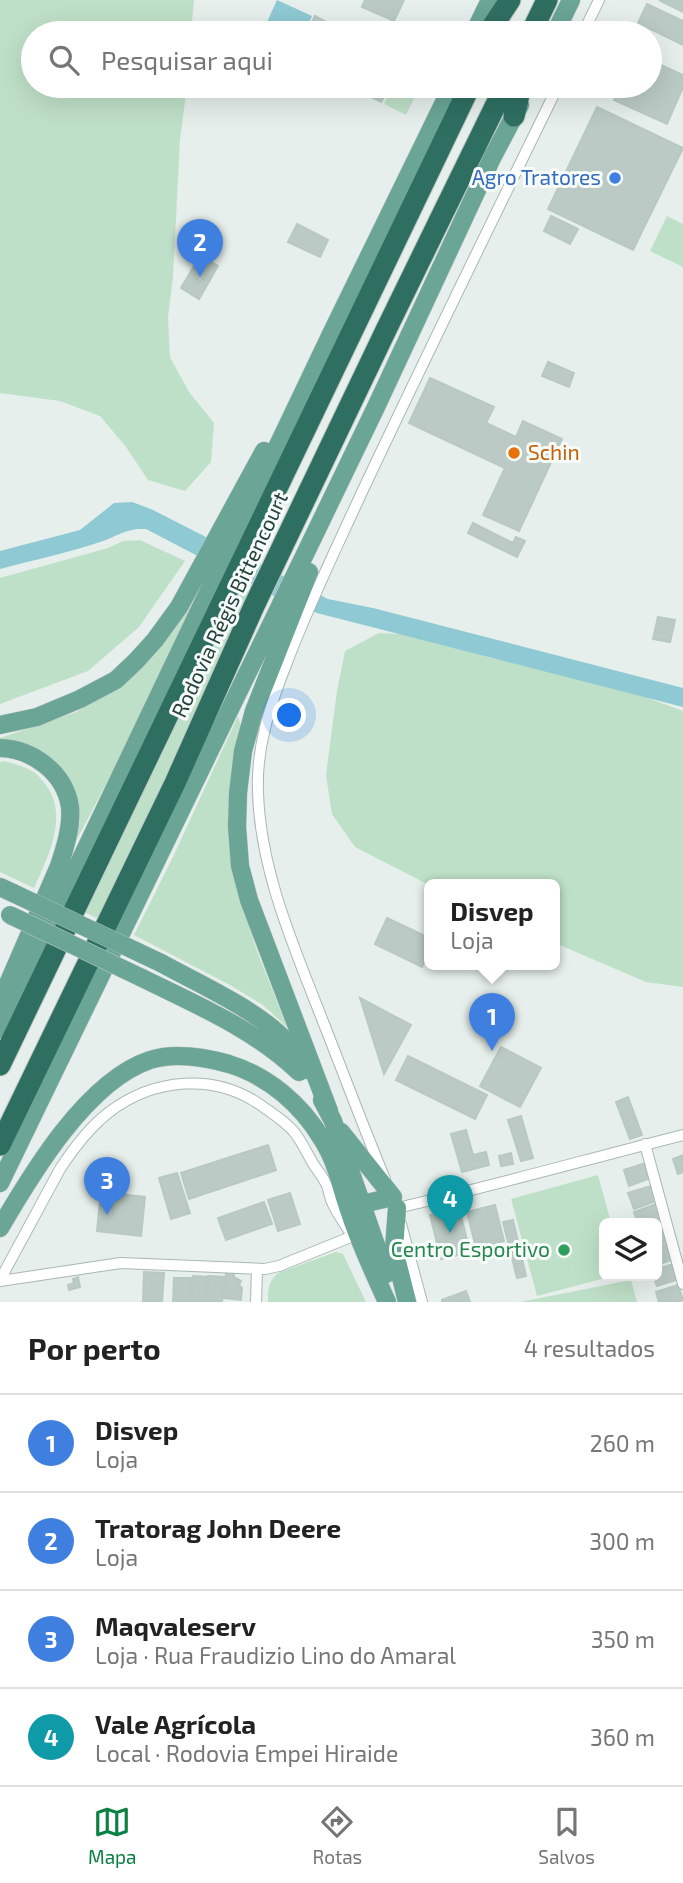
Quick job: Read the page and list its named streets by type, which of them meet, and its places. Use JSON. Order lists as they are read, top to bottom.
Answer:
{
  "streets": {
    "highway": ["Rodovia Régis Bittencourt"]
  },
  "places": ["Agro Tratores", "Schin", "Centro Esportivo"],
  "page": {
    "search": "Pesquisar aqui",
    "pins": [
      "2",
      "1",
      "3",
      "4"
    ],
    "popup": ["Disvep", "Loja"],
    "heading": ["Por perto", "4 resultados"],
    "list": [
      {
        "mark": "1",
        "name": "Disvep",
        "note": "Loja",
        "value": "260 m"
      },
      {
        "mark": "2",
        "name": "Tratorag John Deere",
        "note": "Loja",
        "value": "300 m"
      },
      {
        "mark": "3",
        "name": "Maqvaleserv",
        "note": "Loja · Rua Fraudizio Lino do Amaral",
        "value": "350 m"
      },
      {
        "mark": "4",
        "name": "Vale Agrícola",
        "note": "Local · Rodovia Empei Hiraide",
        "value": "360 m"
      }
    ],
    "nav": ["Mapa", "Rotas", "Salvos"]
  }
}
